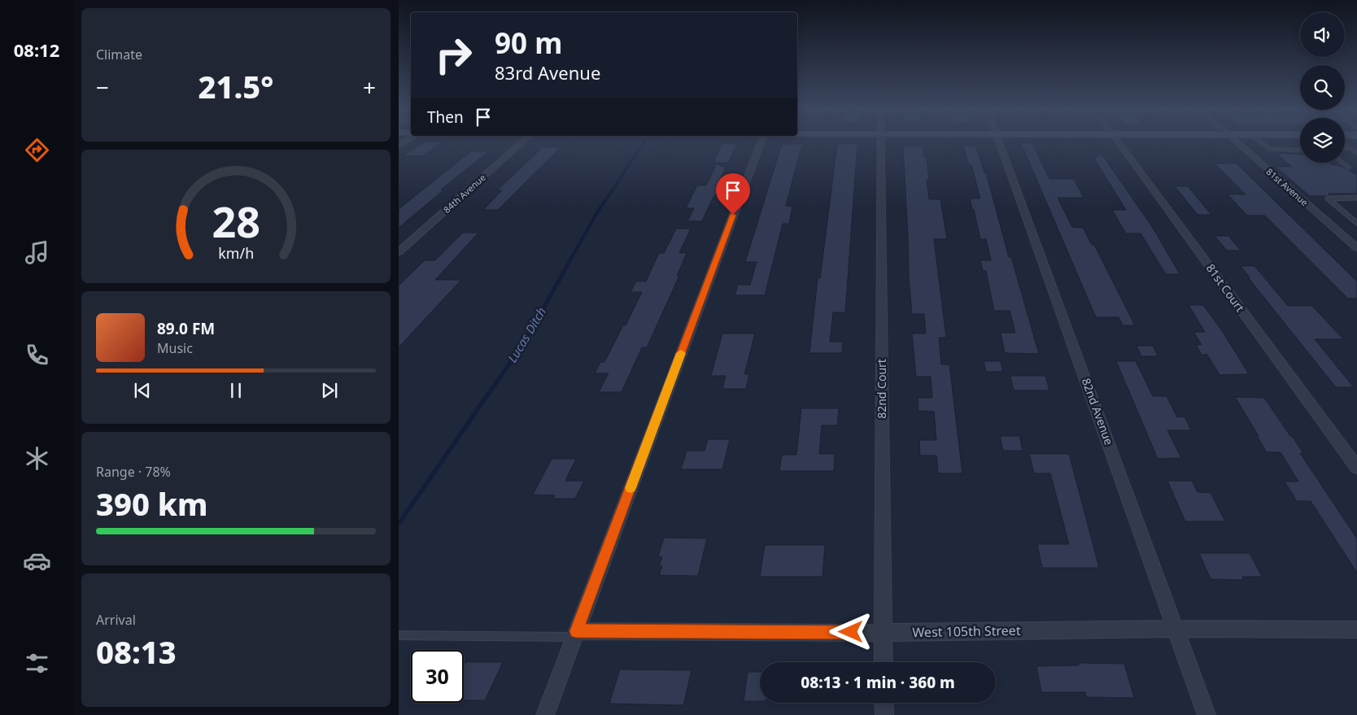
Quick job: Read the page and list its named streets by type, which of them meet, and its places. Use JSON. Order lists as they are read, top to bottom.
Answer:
{
  "streets": {
    "street": [
      "81st Avenue",
      "84th Avenue",
      "81st Court",
      "82nd Court",
      "82nd Avenue",
      "West 105th Street"
    ]
  },
  "crossings": [
    ["82nd Court", "West 105th Street"],
    ["82nd Avenue", "West 105th Street"]
  ],
  "water": ["Lucas Ditch"],
  "page": {
    "tabs": "08:12",
    "tile": [
      "Climate",
      ["Range · 78%", "390 km"],
      ["Arrival", "08:13"]
    ],
    "turn": ["90 m", "83rd Avenue"],
    "heat": ["−", "21.5°", "+"],
    "then": "Then",
    "song": ["89.0 FM", "Music"],
    "limit": "30",
    "trip": "08:13 · 1 min · 360 m",
    "gauge": ["28", "km/h"]
  }
}
